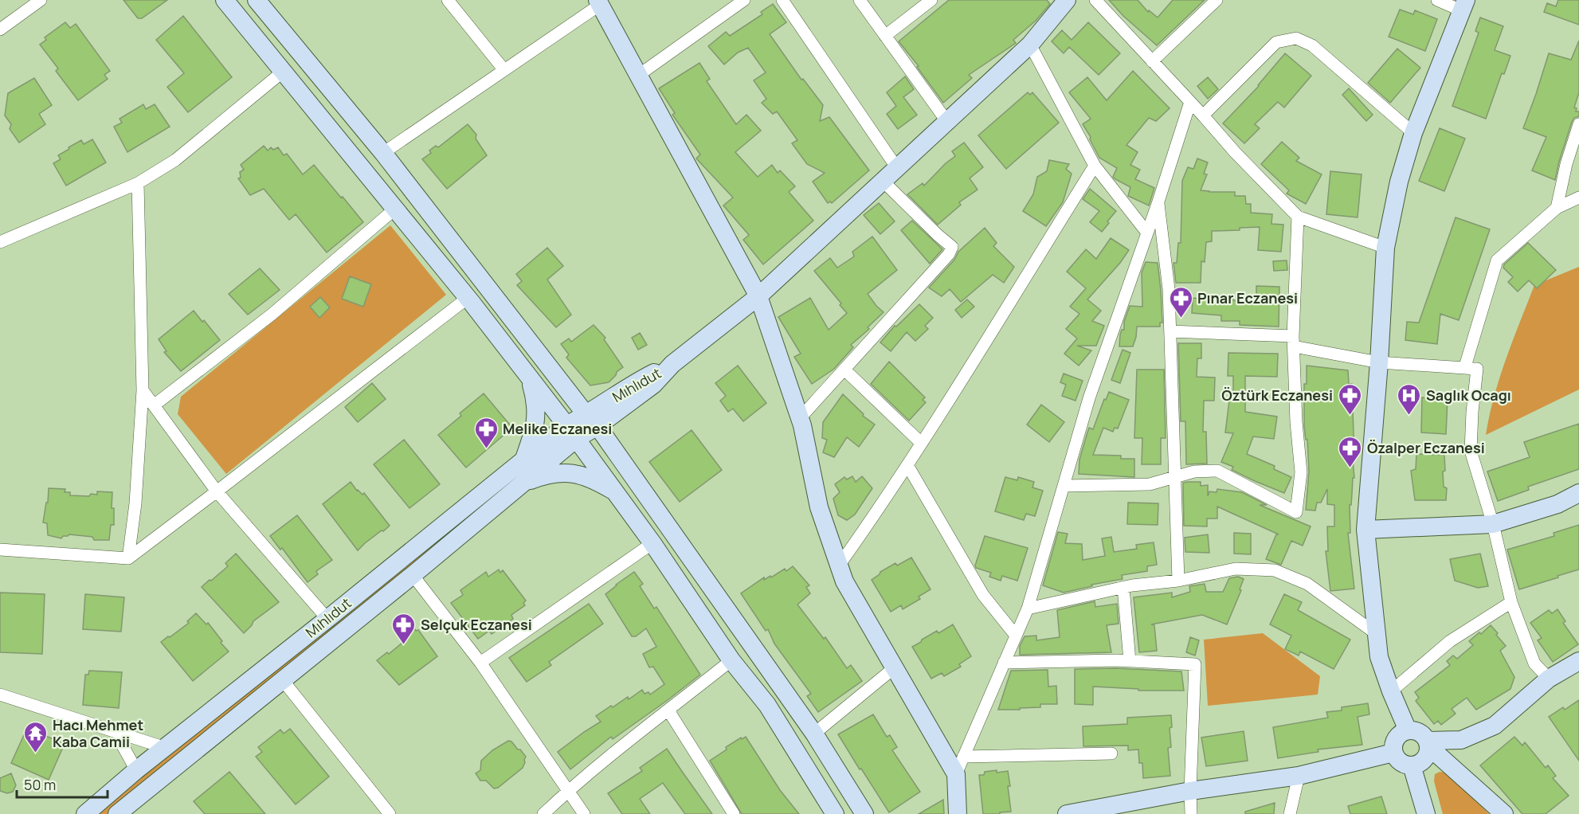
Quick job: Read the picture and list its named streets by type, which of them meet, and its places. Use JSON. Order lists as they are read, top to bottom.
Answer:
{
  "streets": {
    "main road": ["Mıhlıdut"]
  },
  "places": {
    "pharmacy": [
      "Pınar Eczanesi",
      "Öztürk Eczanesi",
      "Melike Eczanesi",
      "Özalper Eczanesi",
      "Selçuk Eczanesi"
    ],
    "hospital": ["Saglık Ocagı"],
    "temple": ["Hacı Mehmet Kaba Camii"]
  },
  "scale_bar": "50 m"
}
